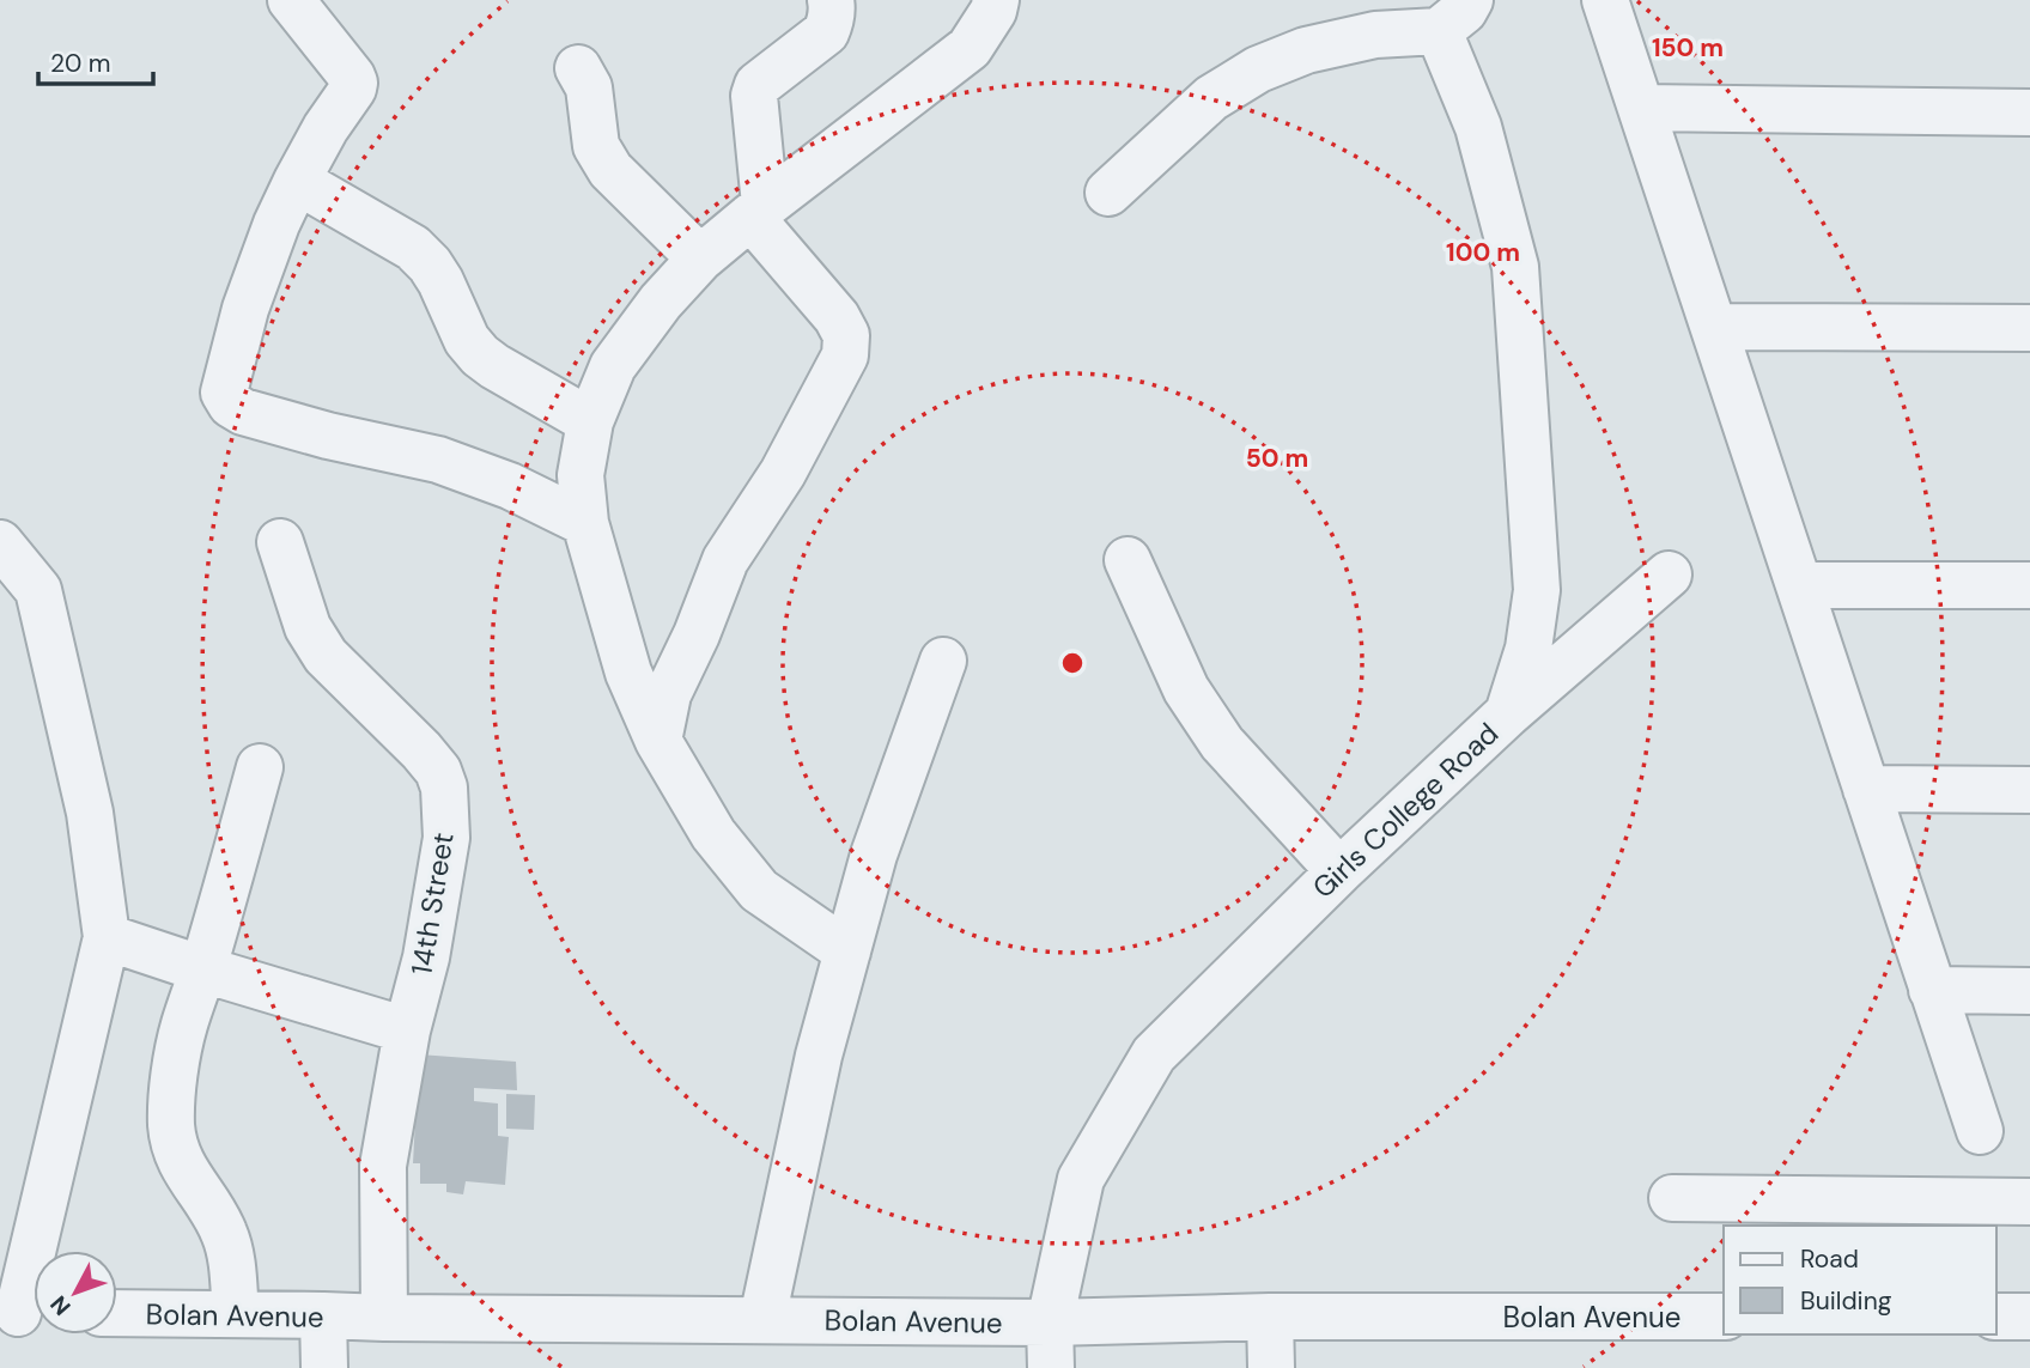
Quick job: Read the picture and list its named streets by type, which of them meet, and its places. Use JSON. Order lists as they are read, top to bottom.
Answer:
{
  "streets": {
    "street": ["Girls College Road", "14th Street", "Bolan Avenue"]
  },
  "crossings": [
    ["Girls College Road", "Bolan Avenue"],
    ["14th Street", "Bolan Avenue"]
  ],
  "legend": ["Road", "Building"],
  "scale_bar": "20 m",
  "north": "bottom left",
  "rings": ["150 m", "100 m", "50 m"]
}
